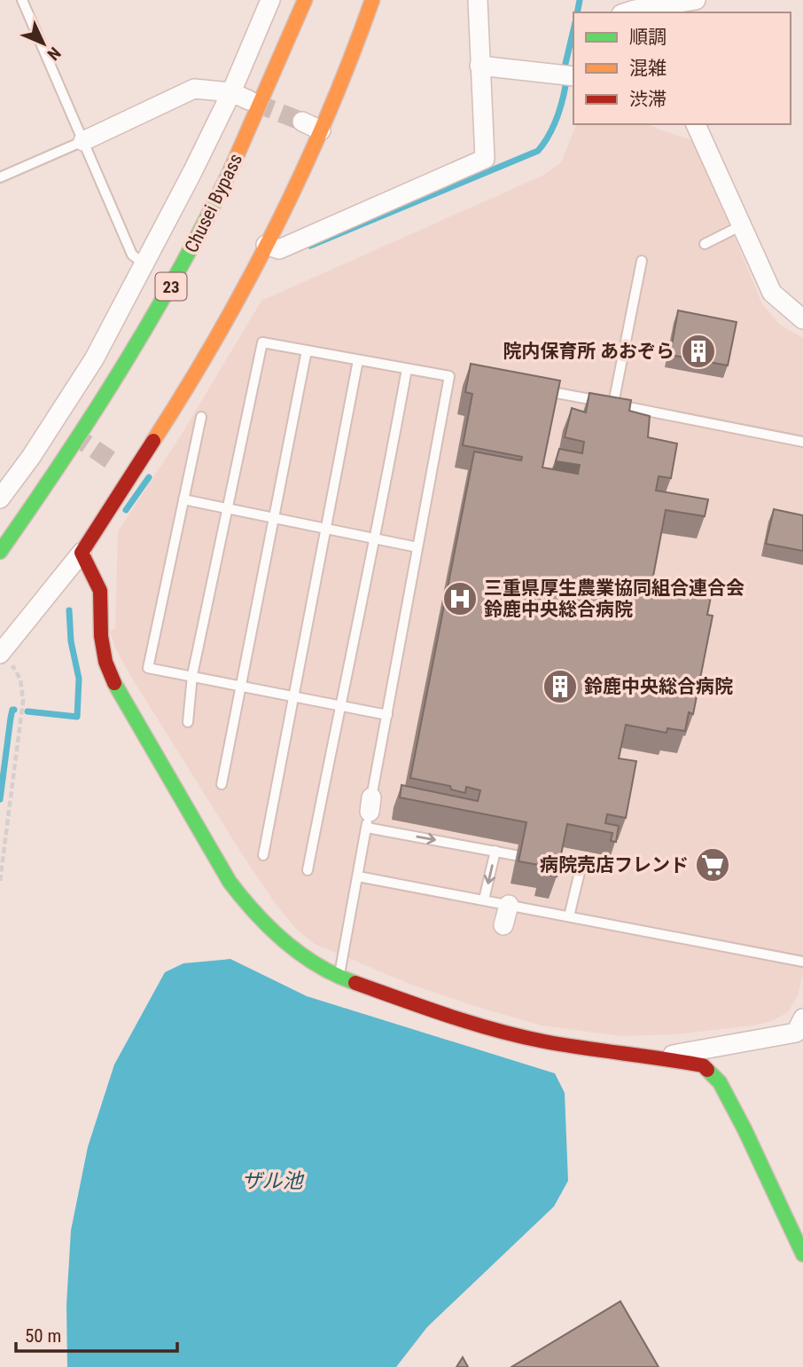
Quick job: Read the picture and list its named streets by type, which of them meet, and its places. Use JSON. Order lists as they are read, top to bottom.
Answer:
{
  "streets": {
    "main road": ["Chusei Bypass", "23"]
  },
  "water": ["ザル池"],
  "places": {
    "building": ["院内保育所 あおぞら", "鈴鹿中央総合病院"],
    "hospital": ["三重県厚生農業協同組合連合会 鈴鹿中央総合病院"],
    "supermarket": ["病院売店フレンド"]
  },
  "legend": ["順調", "混雑", "渋滞"],
  "scale_bar": "50 m",
  "north": "bottom right"
}
